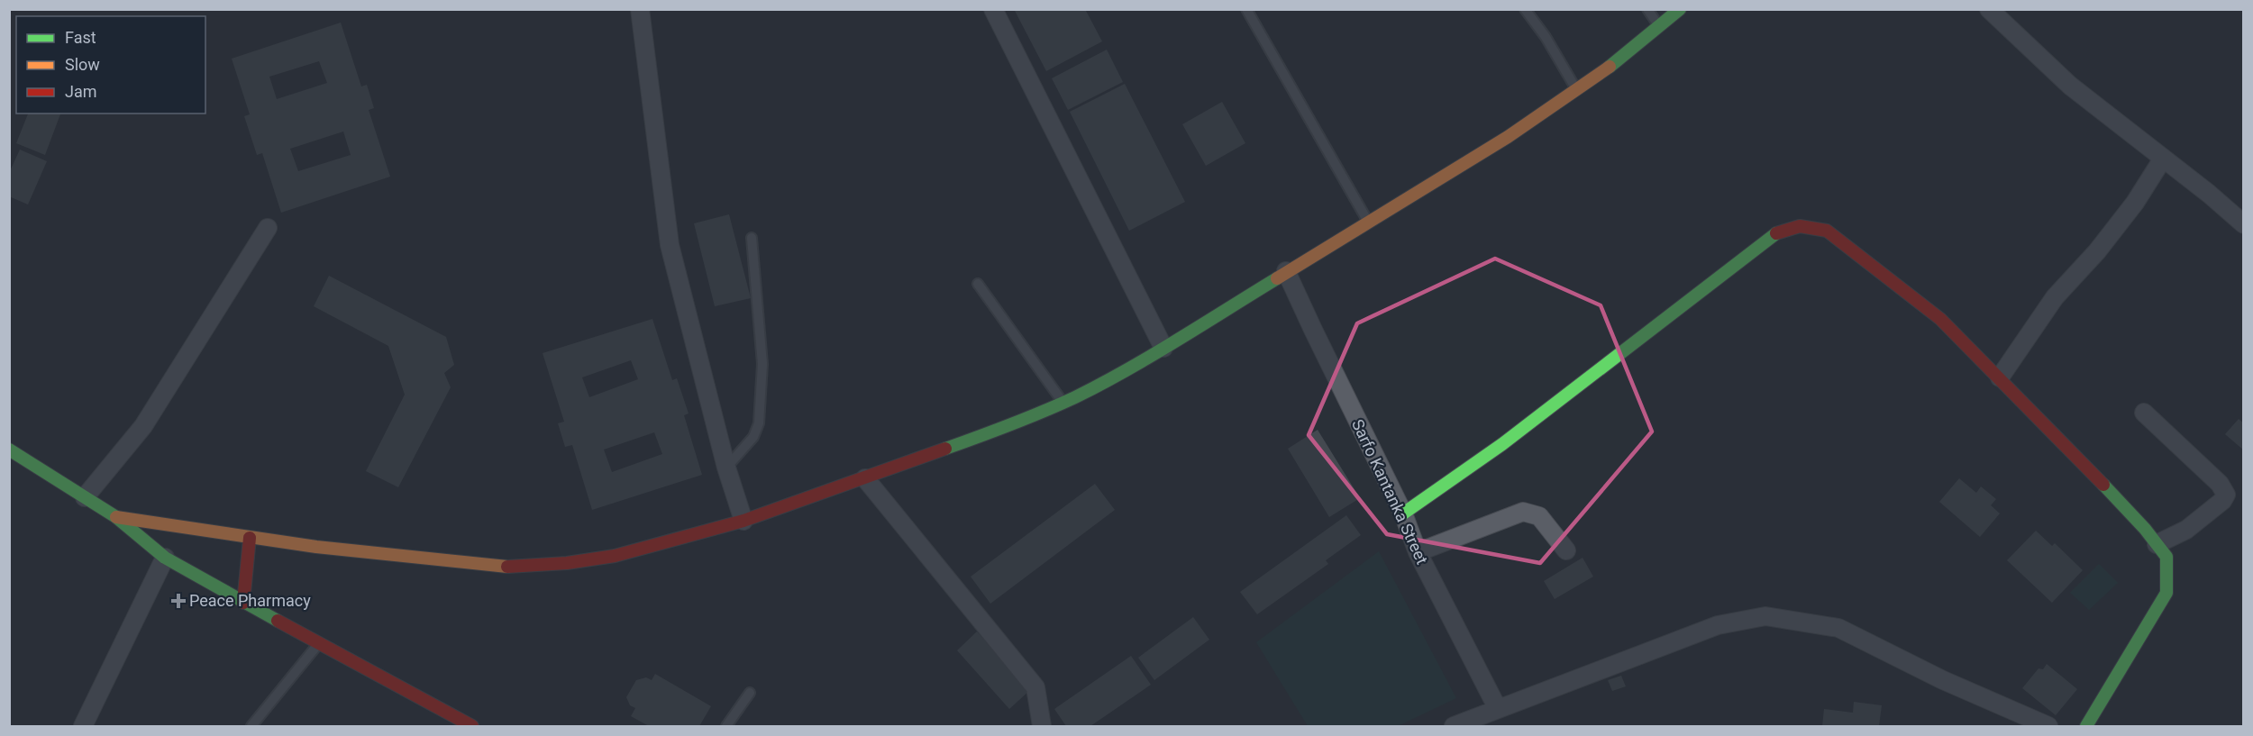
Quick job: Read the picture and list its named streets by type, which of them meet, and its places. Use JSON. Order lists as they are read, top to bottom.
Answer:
{
  "streets": {
    "street": ["Sarfo Kantanka Street"]
  },
  "places": {
    "health": ["Peace Pharmacy"]
  },
  "legend": ["Fast", "Slow", "Jam"]
}
